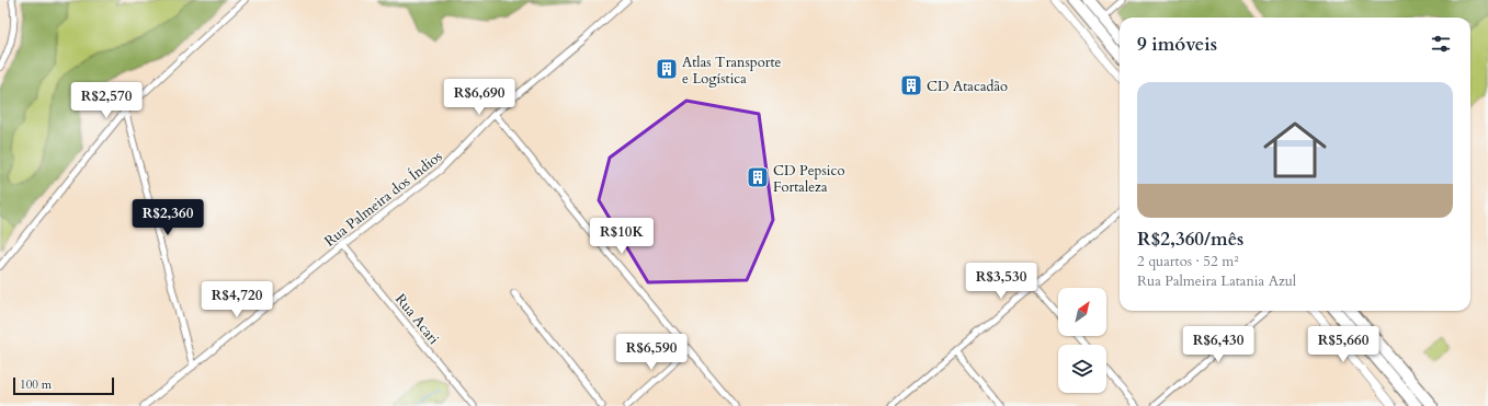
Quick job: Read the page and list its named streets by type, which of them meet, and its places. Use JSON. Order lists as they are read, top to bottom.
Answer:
{
  "streets": {
    "street": ["Rua Palmeira dos Índios", "Rua Acari"]
  },
  "crossings": [
    ["Rua Palmeira dos Índios", "Rua Acari"]
  ],
  "places": {
    "building": ["Atlas Transporte e Logística", "CD Atacadão", "CD Pepsico Fortaleza"]
  },
  "scale_bar": "100 m",
  "north": "top right",
  "page": {
    "heading": "9 imóveis",
    "list": [
      {
        "name": "R$2,360/mês",
        "note": "2 quartos · 52 m² · Rua Palmeira Latania Azul"
      }
    ],
    "price": [
      "R$6,690",
      "R$2,570",
      "R$2,360",
      "R$10K",
      "R$3,530",
      "R$4,720",
      "R$6,430",
      "R$5,660",
      "R$6,590"
    ],
    "scale": "100 m"
  }
}
